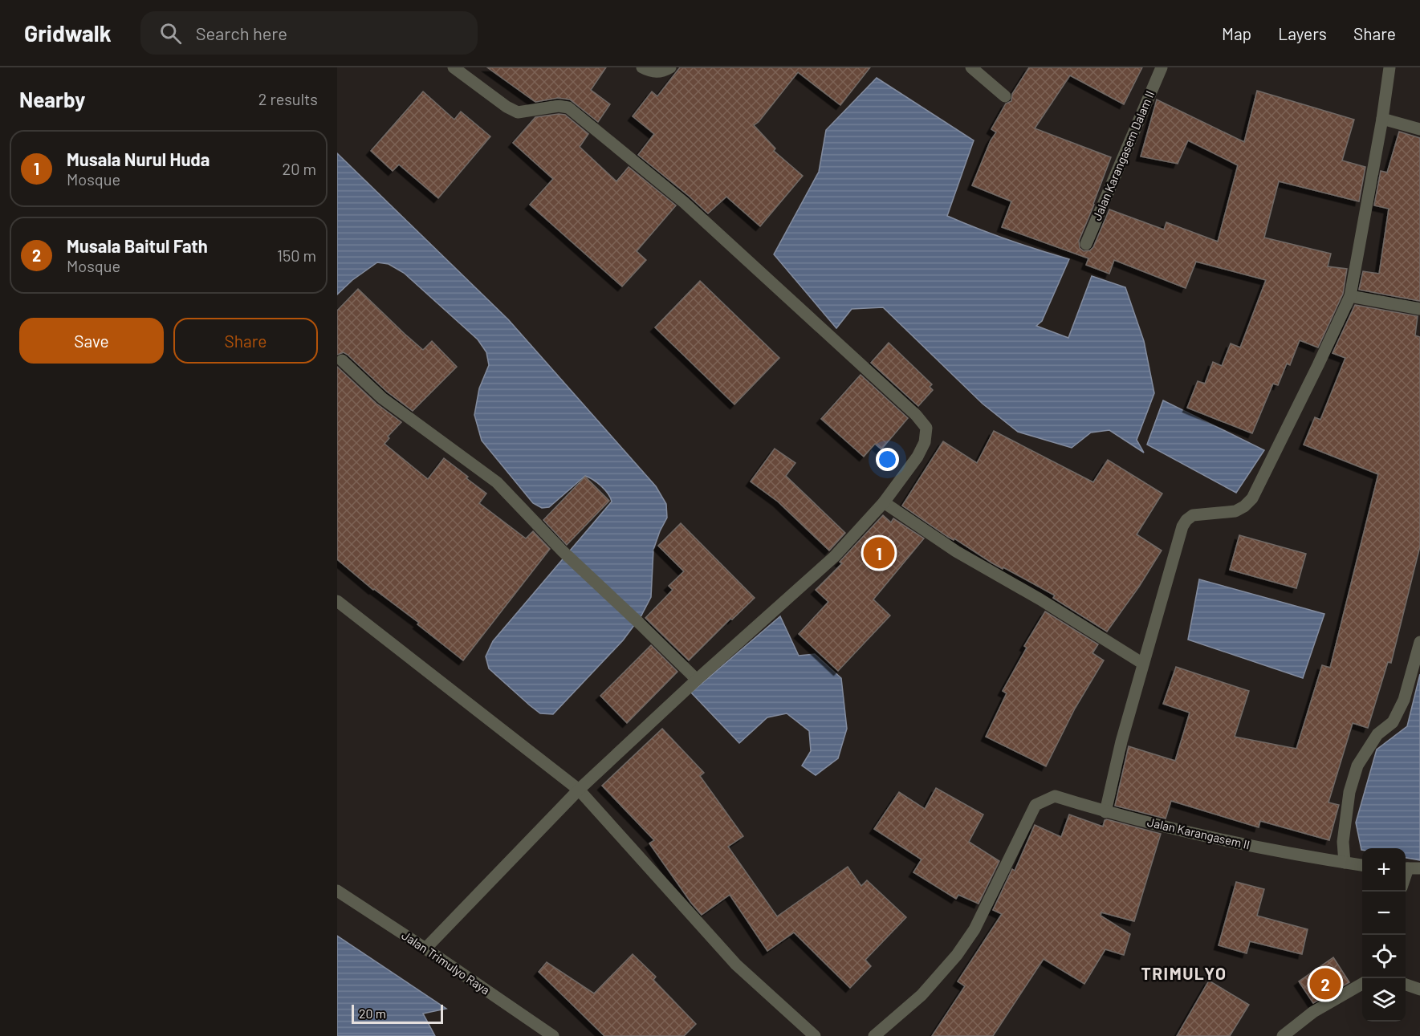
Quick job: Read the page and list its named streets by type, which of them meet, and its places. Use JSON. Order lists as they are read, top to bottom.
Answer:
{
  "streets": {
    "street": ["Jalan Karangasem Dalam II", "Jalan Karangasem II", "Jalan Trimulyo Raya"]
  },
  "districts": ["TRIMULYO"],
  "scale_bar": "20 m",
  "page": {
    "header": "Gridwalk",
    "search": "Search here",
    "nav": ["Map", "Layers", "Share"],
    "heading": ["Nearby", "2 results"],
    "list": [
      {
        "mark": "1",
        "name": "Musala Nurul Huda",
        "note": "Mosque",
        "value": "20 m"
      },
      {
        "mark": "2",
        "name": "Musala Baitul Fath",
        "note": "Mosque",
        "value": "150 m"
      }
    ],
    "buttons": ["Save", "Share"],
    "pins": ["1", "2"],
    "map_buttons": ["+", "−"],
    "scale": "20 m"
  }
}
